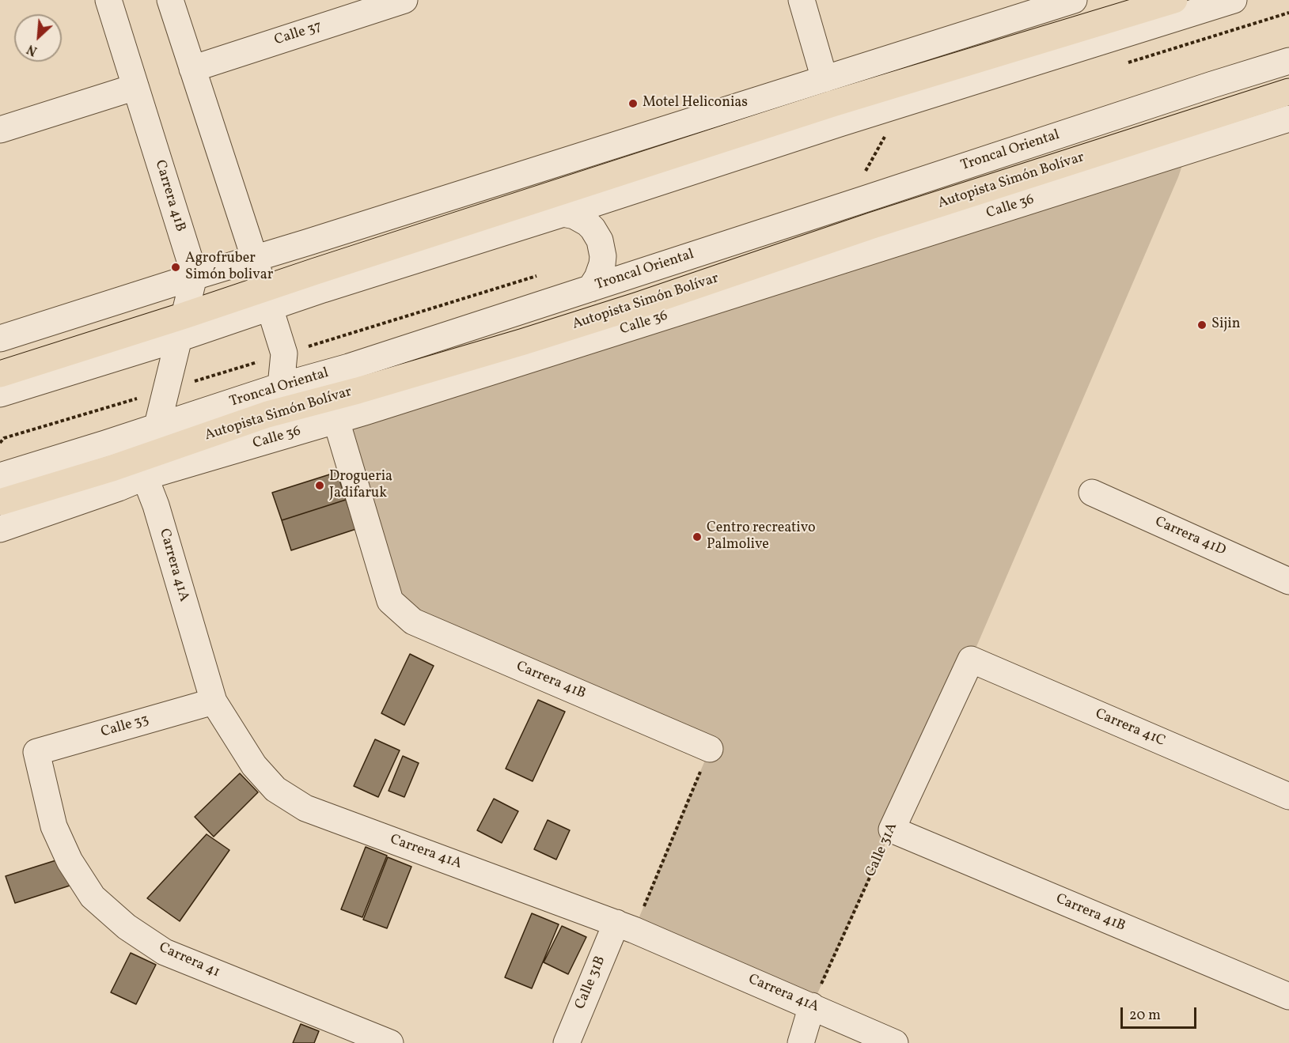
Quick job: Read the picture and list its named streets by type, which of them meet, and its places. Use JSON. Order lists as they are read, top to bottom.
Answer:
{
  "streets": {
    "highway": ["Autopista Simón Bolívar"],
    "street": [
      "Calle 37",
      "Troncal Oriental",
      "Carrera 41B",
      "Calle 36",
      "Carrera 41D",
      "Carrera 41A",
      "Calle 33",
      "Carrera 41C",
      "Calle 31A",
      "Carrera 41",
      "Calle 31B"
    ]
  },
  "crossings": [
    ["Troncal Oriental", "Carrera 41B"],
    ["Autopista Simón Bolívar", "Carrera 41B"],
    ["Autopista Simón Bolívar", "Calle 36"],
    ["Autopista Simón Bolívar", "Carrera 41A"],
    ["Carrera 41B", "Calle 36"],
    ["Carrera 41B", "Carrera 41A"],
    ["Carrera 41B", "Calle 31A"],
    ["Calle 36", "Carrera 41A"],
    ["Carrera 41A", "Calle 33"],
    ["Carrera 41A", "Calle 31A"],
    ["Carrera 41A", "Calle 31B"],
    ["Calle 33", "Carrera 41"],
    ["Carrera 41C", "Calle 31A"]
  ],
  "places": [
    "Motel Heliconias",
    "Agrofruber Simón bolivar",
    "Sijin",
    "Drogueria Jadifaruk",
    "Centro recreativo Palmolive"
  ],
  "scale_bar": "20 m",
  "north": "bottom left"
}
